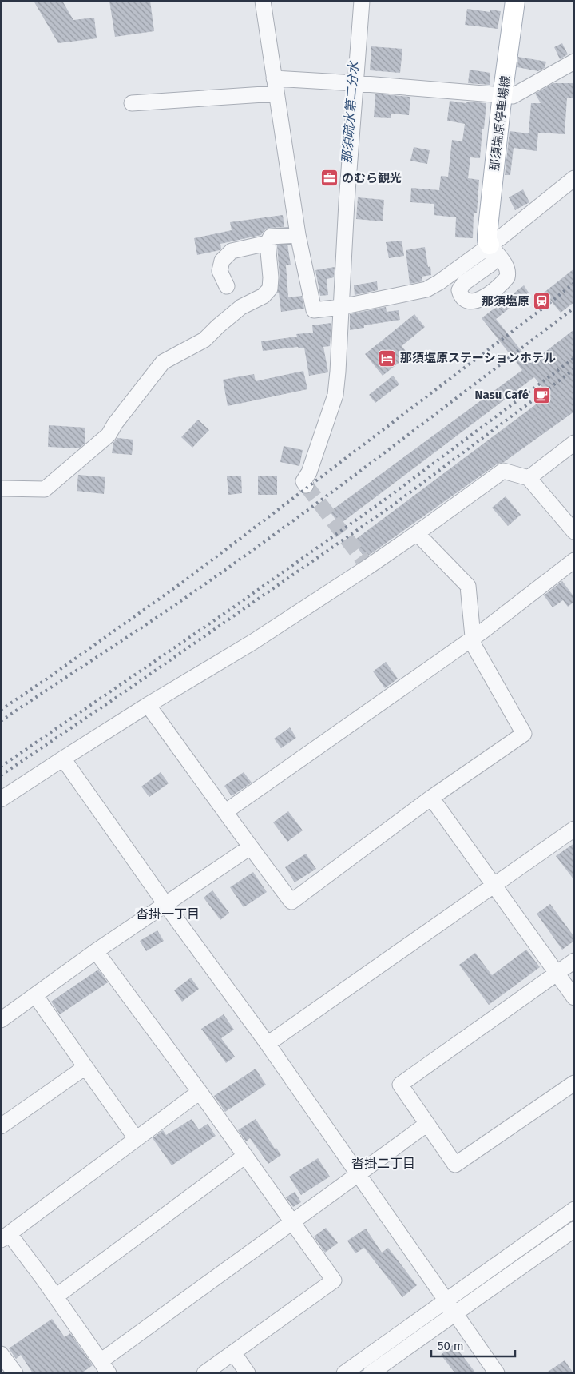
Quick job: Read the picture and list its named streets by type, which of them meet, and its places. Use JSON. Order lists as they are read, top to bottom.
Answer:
{
  "streets": {
    "main road": ["那須塩原停車場線"]
  },
  "districts": ["沓掛一丁目", "沓掛二丁目"],
  "water": ["那須疏水第二分水"],
  "places": {
    "office": ["のむら観光"],
    "station": ["那須塩原"],
    "hotel": ["那須塩原ステーションホテル"],
    "cafe": ["Nasu Café"]
  },
  "scale_bar": "50 m"
}
